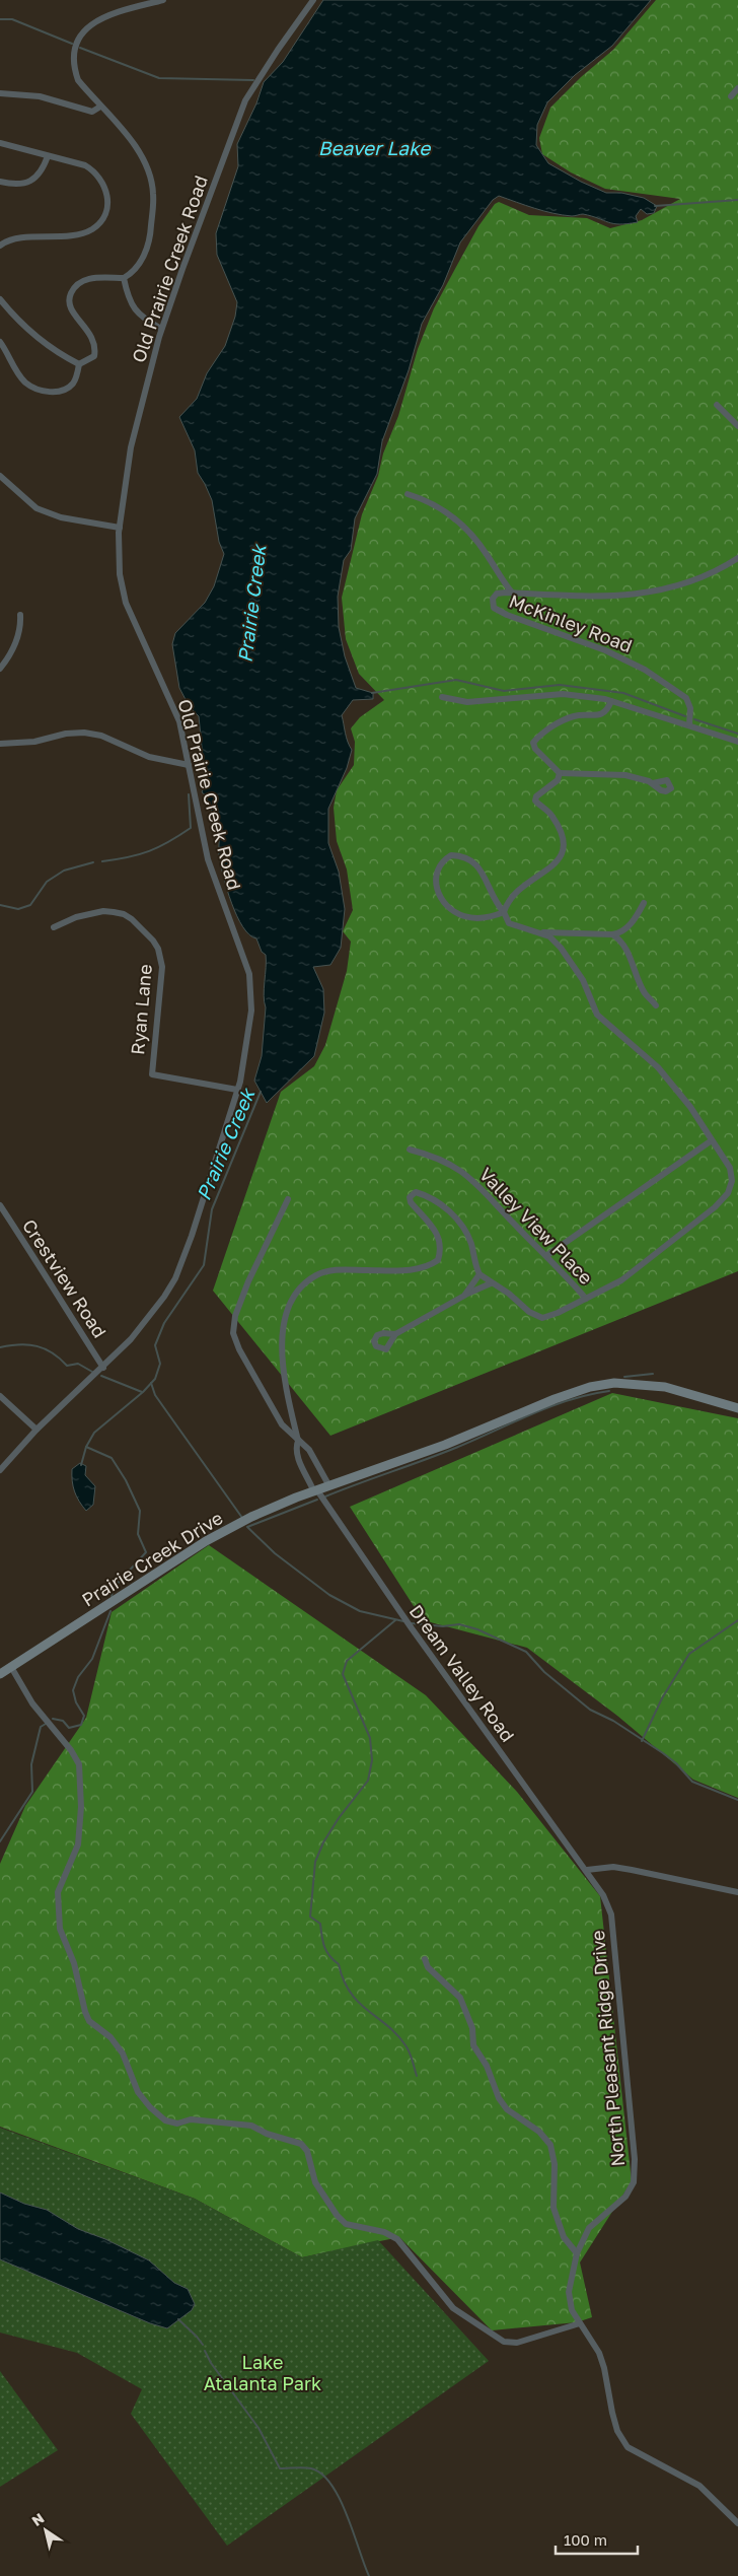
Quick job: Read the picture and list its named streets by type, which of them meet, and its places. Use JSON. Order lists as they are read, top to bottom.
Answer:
{
  "streets": {
    "main road": ["Prairie Creek Drive"],
    "street": [
      "Old Prairie Creek Road",
      "McKinley Road",
      "Ryan Lane",
      "Valley View Place",
      "Crestview Road",
      "Dream Valley Road",
      "North Pleasant Ridge Drive"
    ]
  },
  "crossings": [
    ["Old Prairie Creek Road", "Ryan Lane"],
    ["Old Prairie Creek Road", "Crestview Road"],
    ["Prairie Creek Drive", "Dream Valley Road"],
    ["Dream Valley Road", "North Pleasant Ridge Drive"]
  ],
  "water": ["Beaver Lake", "Prairie Creek"],
  "parks": ["Lake Atalanta Park"],
  "scale_bar": "100 m",
  "north": "top left"
}
